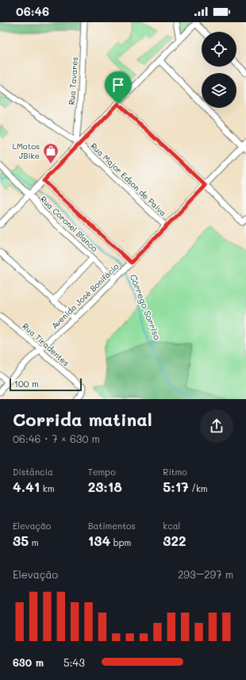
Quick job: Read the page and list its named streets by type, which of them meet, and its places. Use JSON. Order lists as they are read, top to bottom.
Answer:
{
  "streets": {
    "street": [
      "Rua Tavares",
      "Rua Major Edson de Paiva",
      "Rua Coronel Blanco",
      "Avenida José Bonifácio",
      "Rua Tiradentes"
    ]
  },
  "crossings": [
    ["Rua Tavares", "Rua Major Edson de Paiva"],
    ["Rua Major Edson de Paiva", "Avenida José Bonifácio"],
    ["Rua Coronel Blanco", "Avenida José Bonifácio"],
    ["Avenida José Bonifácio", "Rua Tiradentes"]
  ],
  "water": ["Córrego Sorriso"],
  "places": {
    "shop": ["LMotos JBike"]
  },
  "scale_bar": "100 m",
  "page": {
    "status": "06:46",
    "scale": "100 m",
    "heading": ["Corrida matinal", "06:46 · 7 × 630 m"],
    "stats": [
      ["Distância", "4.41 km"],
      ["Tempo", "23:18"],
      ["Ritmo", "5:17 /km"],
      ["Elevação", "35 m"],
      ["Batimentos", "134 bpm"],
      ["kcal", "322"]
    ],
    "chart": ["Elevação", "293–297 m"],
    "list": [
      {
        "name": "630 m",
        "note": "5:43"
      }
    ]
  }
}
